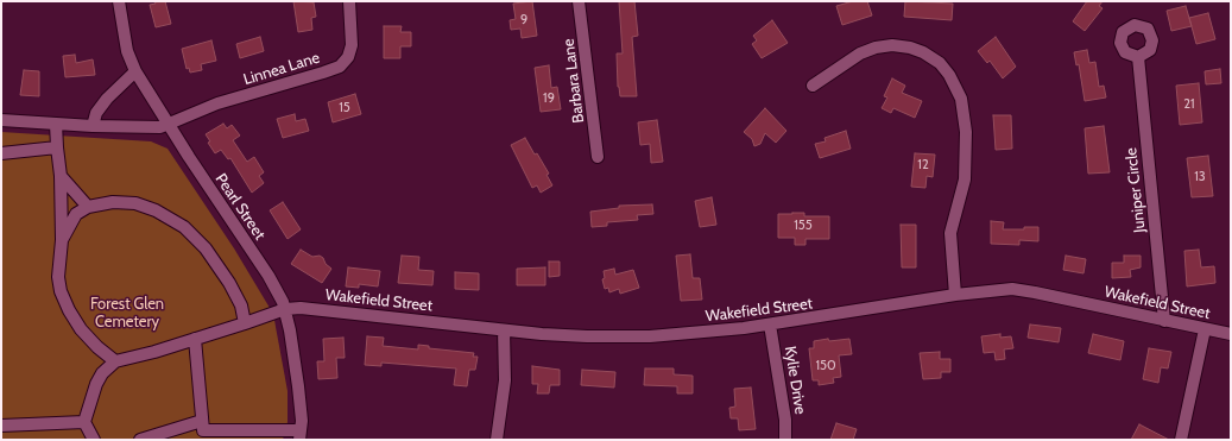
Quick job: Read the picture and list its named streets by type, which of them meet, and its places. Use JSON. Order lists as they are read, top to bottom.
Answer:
{
  "streets": {
    "street": [
      "Linnea Lane",
      "Barbara Lane",
      "Juniper Circle",
      "Pearl Street",
      "Wakefield Street",
      "Kylie Drive"
    ]
  },
  "crossings": [
    ["Linnea Lane", "Pearl Street"],
    ["Juniper Circle", "Wakefield Street"],
    ["Pearl Street", "Wakefield Street"],
    ["Wakefield Street", "Kylie Drive"]
  ],
  "parks": ["Forest Glen Cemetery"],
  "house_numbers": [
    "9",
    "19",
    "21",
    "15",
    "12",
    "13",
    "155",
    "150"
  ]
}
